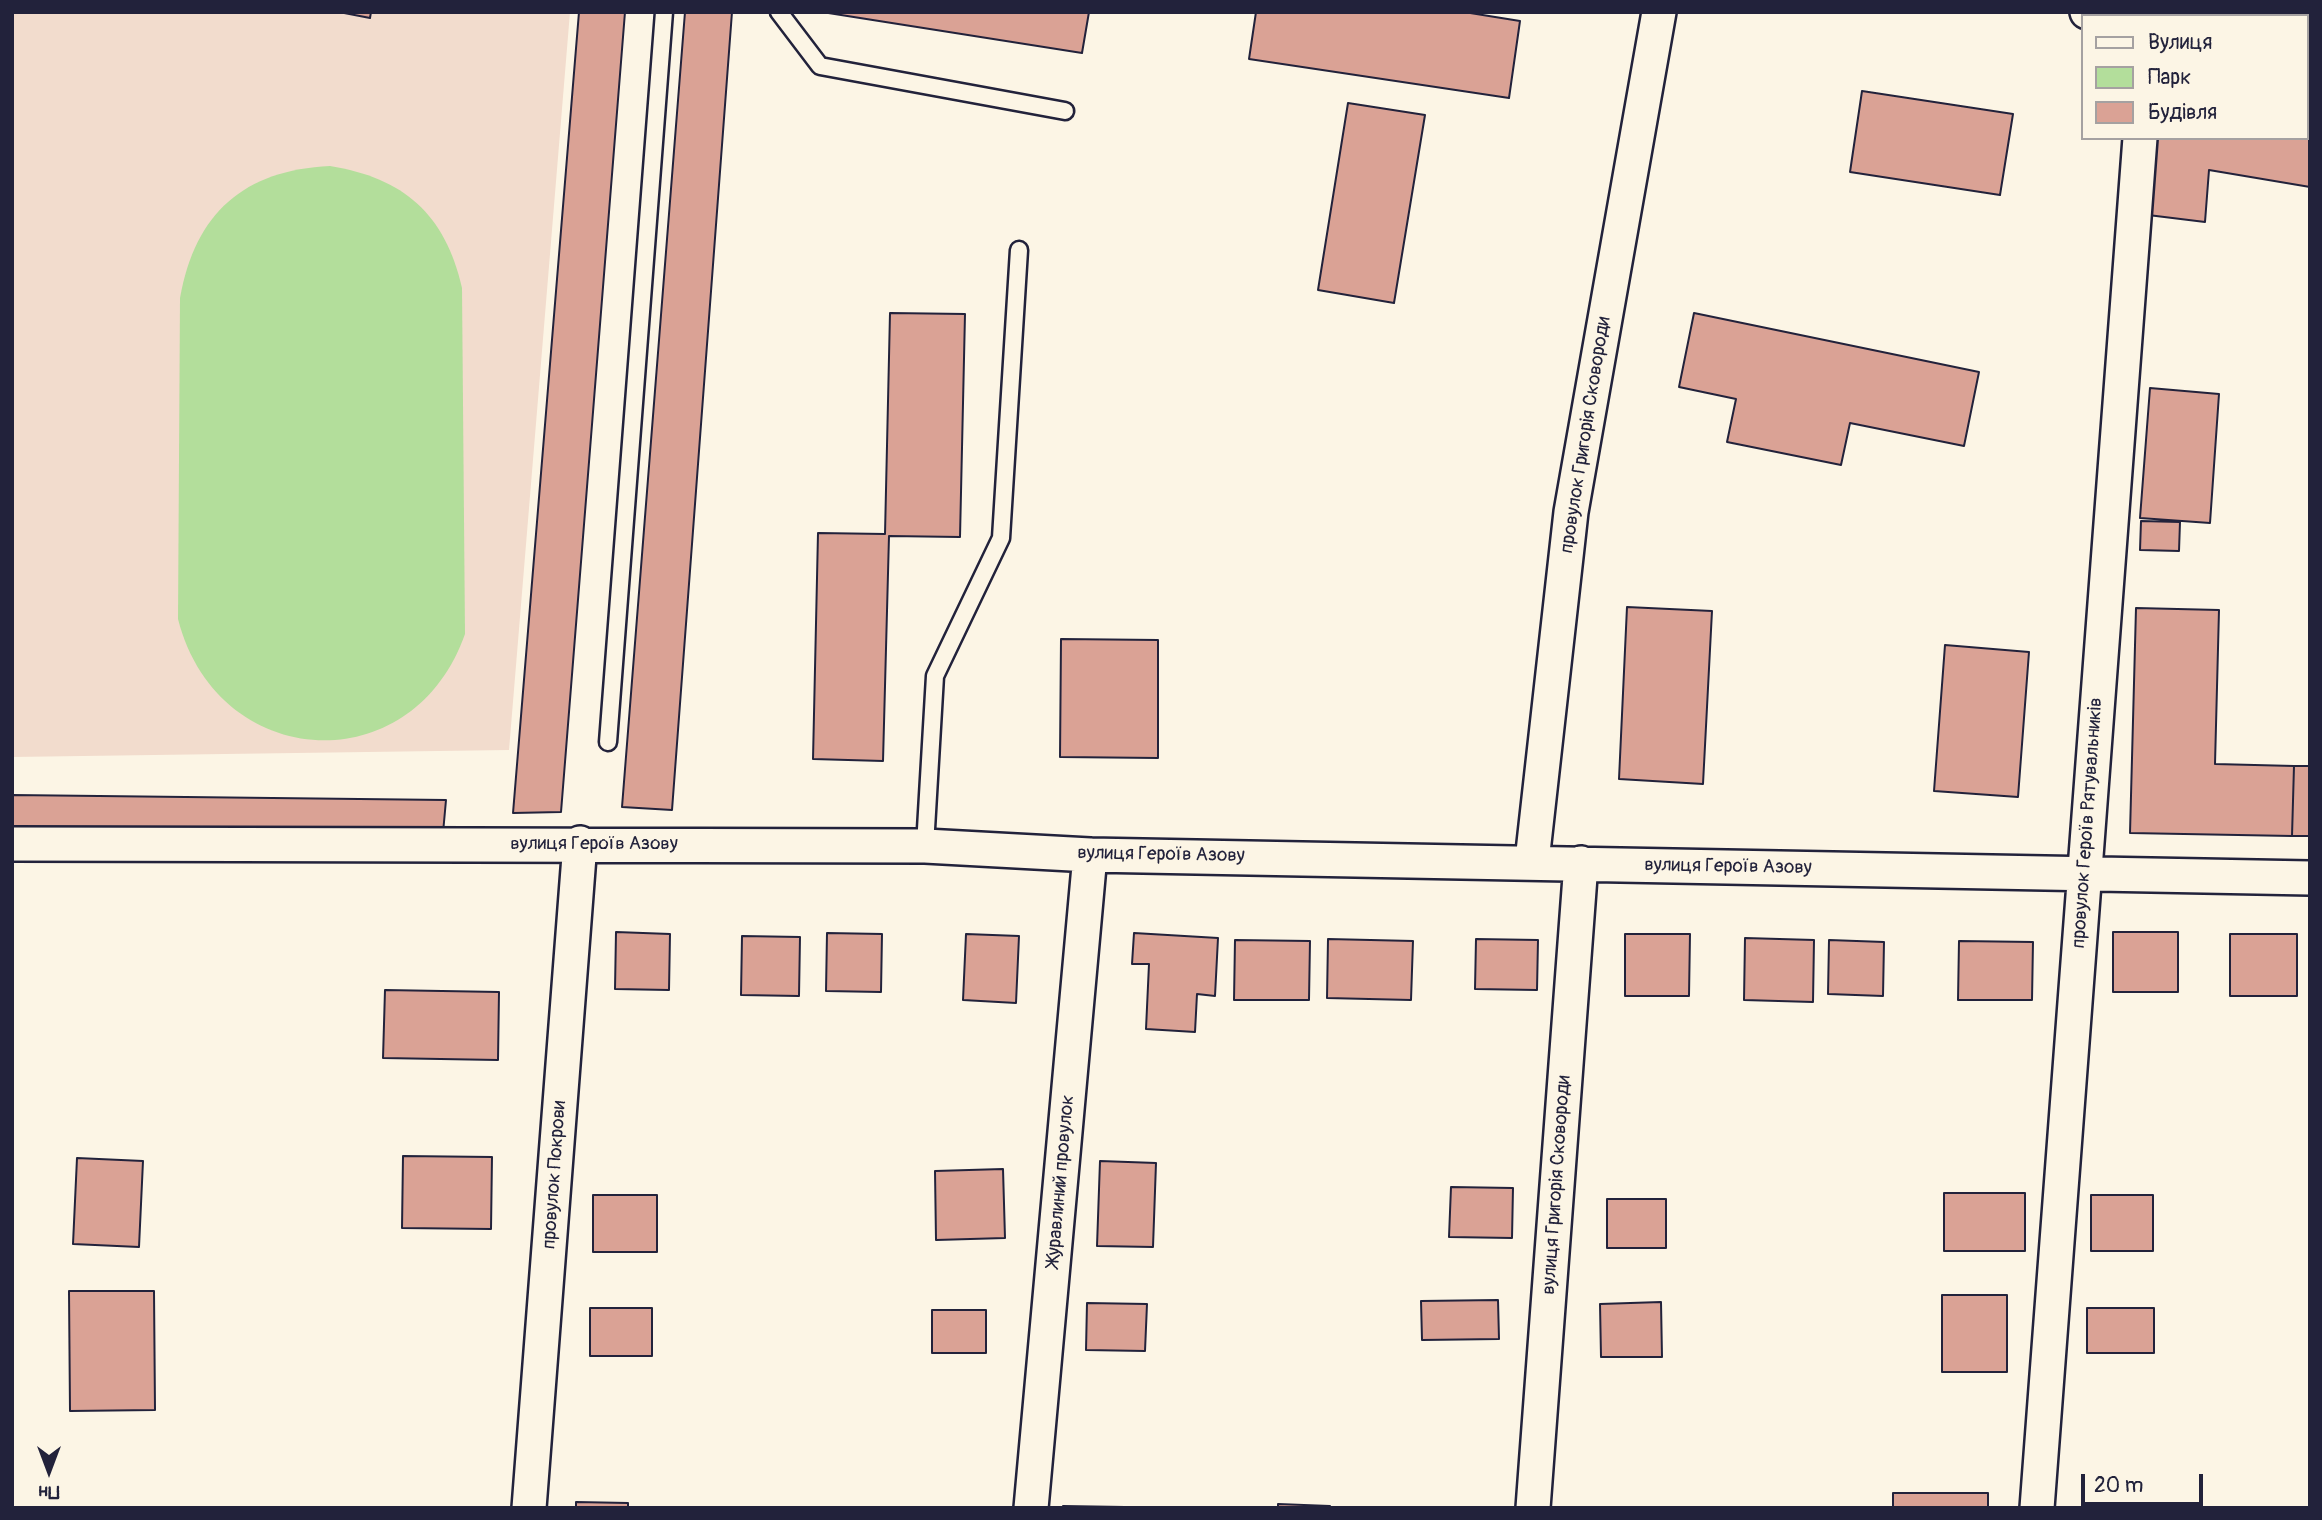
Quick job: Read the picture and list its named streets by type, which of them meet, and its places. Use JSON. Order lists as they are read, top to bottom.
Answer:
{
  "streets": {
    "street": [
      "провулок Григорія Сковороди",
      "провулок Героїв Рятувальників",
      "вулиця Героїв Азову",
      "провулок Покрови",
      "Журавлиний провулок",
      "вулиця Григорія Сковороди"
    ]
  },
  "crossings": [
    ["провулок Григорія Сковороди", "вулиця Героїв Азову"],
    ["провулок Героїв Рятувальників", "вулиця Героїв Азову"],
    ["вулиця Героїв Азову", "провулок Покрови"],
    ["вулиця Героїв Азову", "Журавлиний провулок"],
    ["вулиця Героїв Азову", "вулиця Григорія Сковороди"]
  ],
  "legend": ["Вулиця", "Парк", "Будівля"],
  "scale_bar": "20 m",
  "north": "bottom"
}
